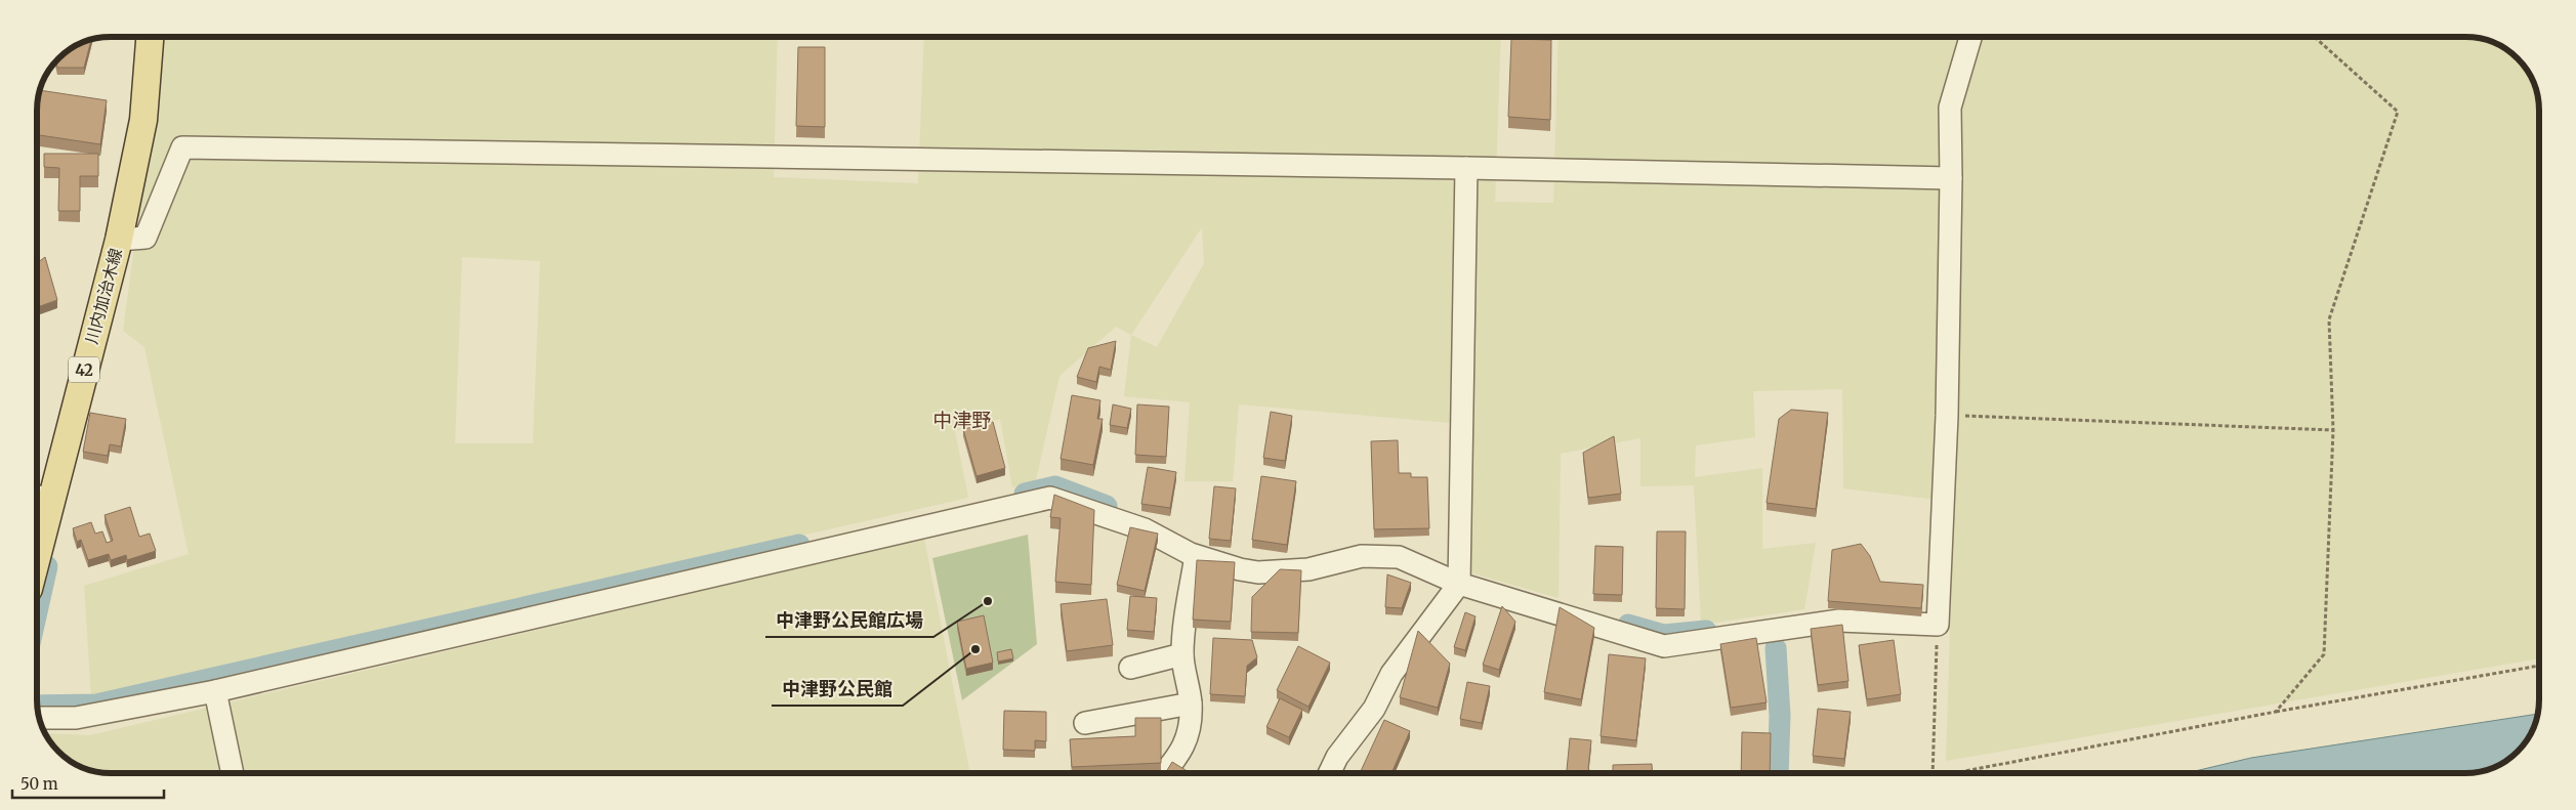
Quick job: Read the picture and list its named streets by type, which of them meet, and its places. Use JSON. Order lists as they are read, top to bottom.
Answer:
{
  "streets": {
    "main road": ["川内加治木線", "42"]
  },
  "districts": ["中津野"],
  "places": ["中津野公民館広場", "中津野公民館"],
  "scale_bar": "50 m"
}
